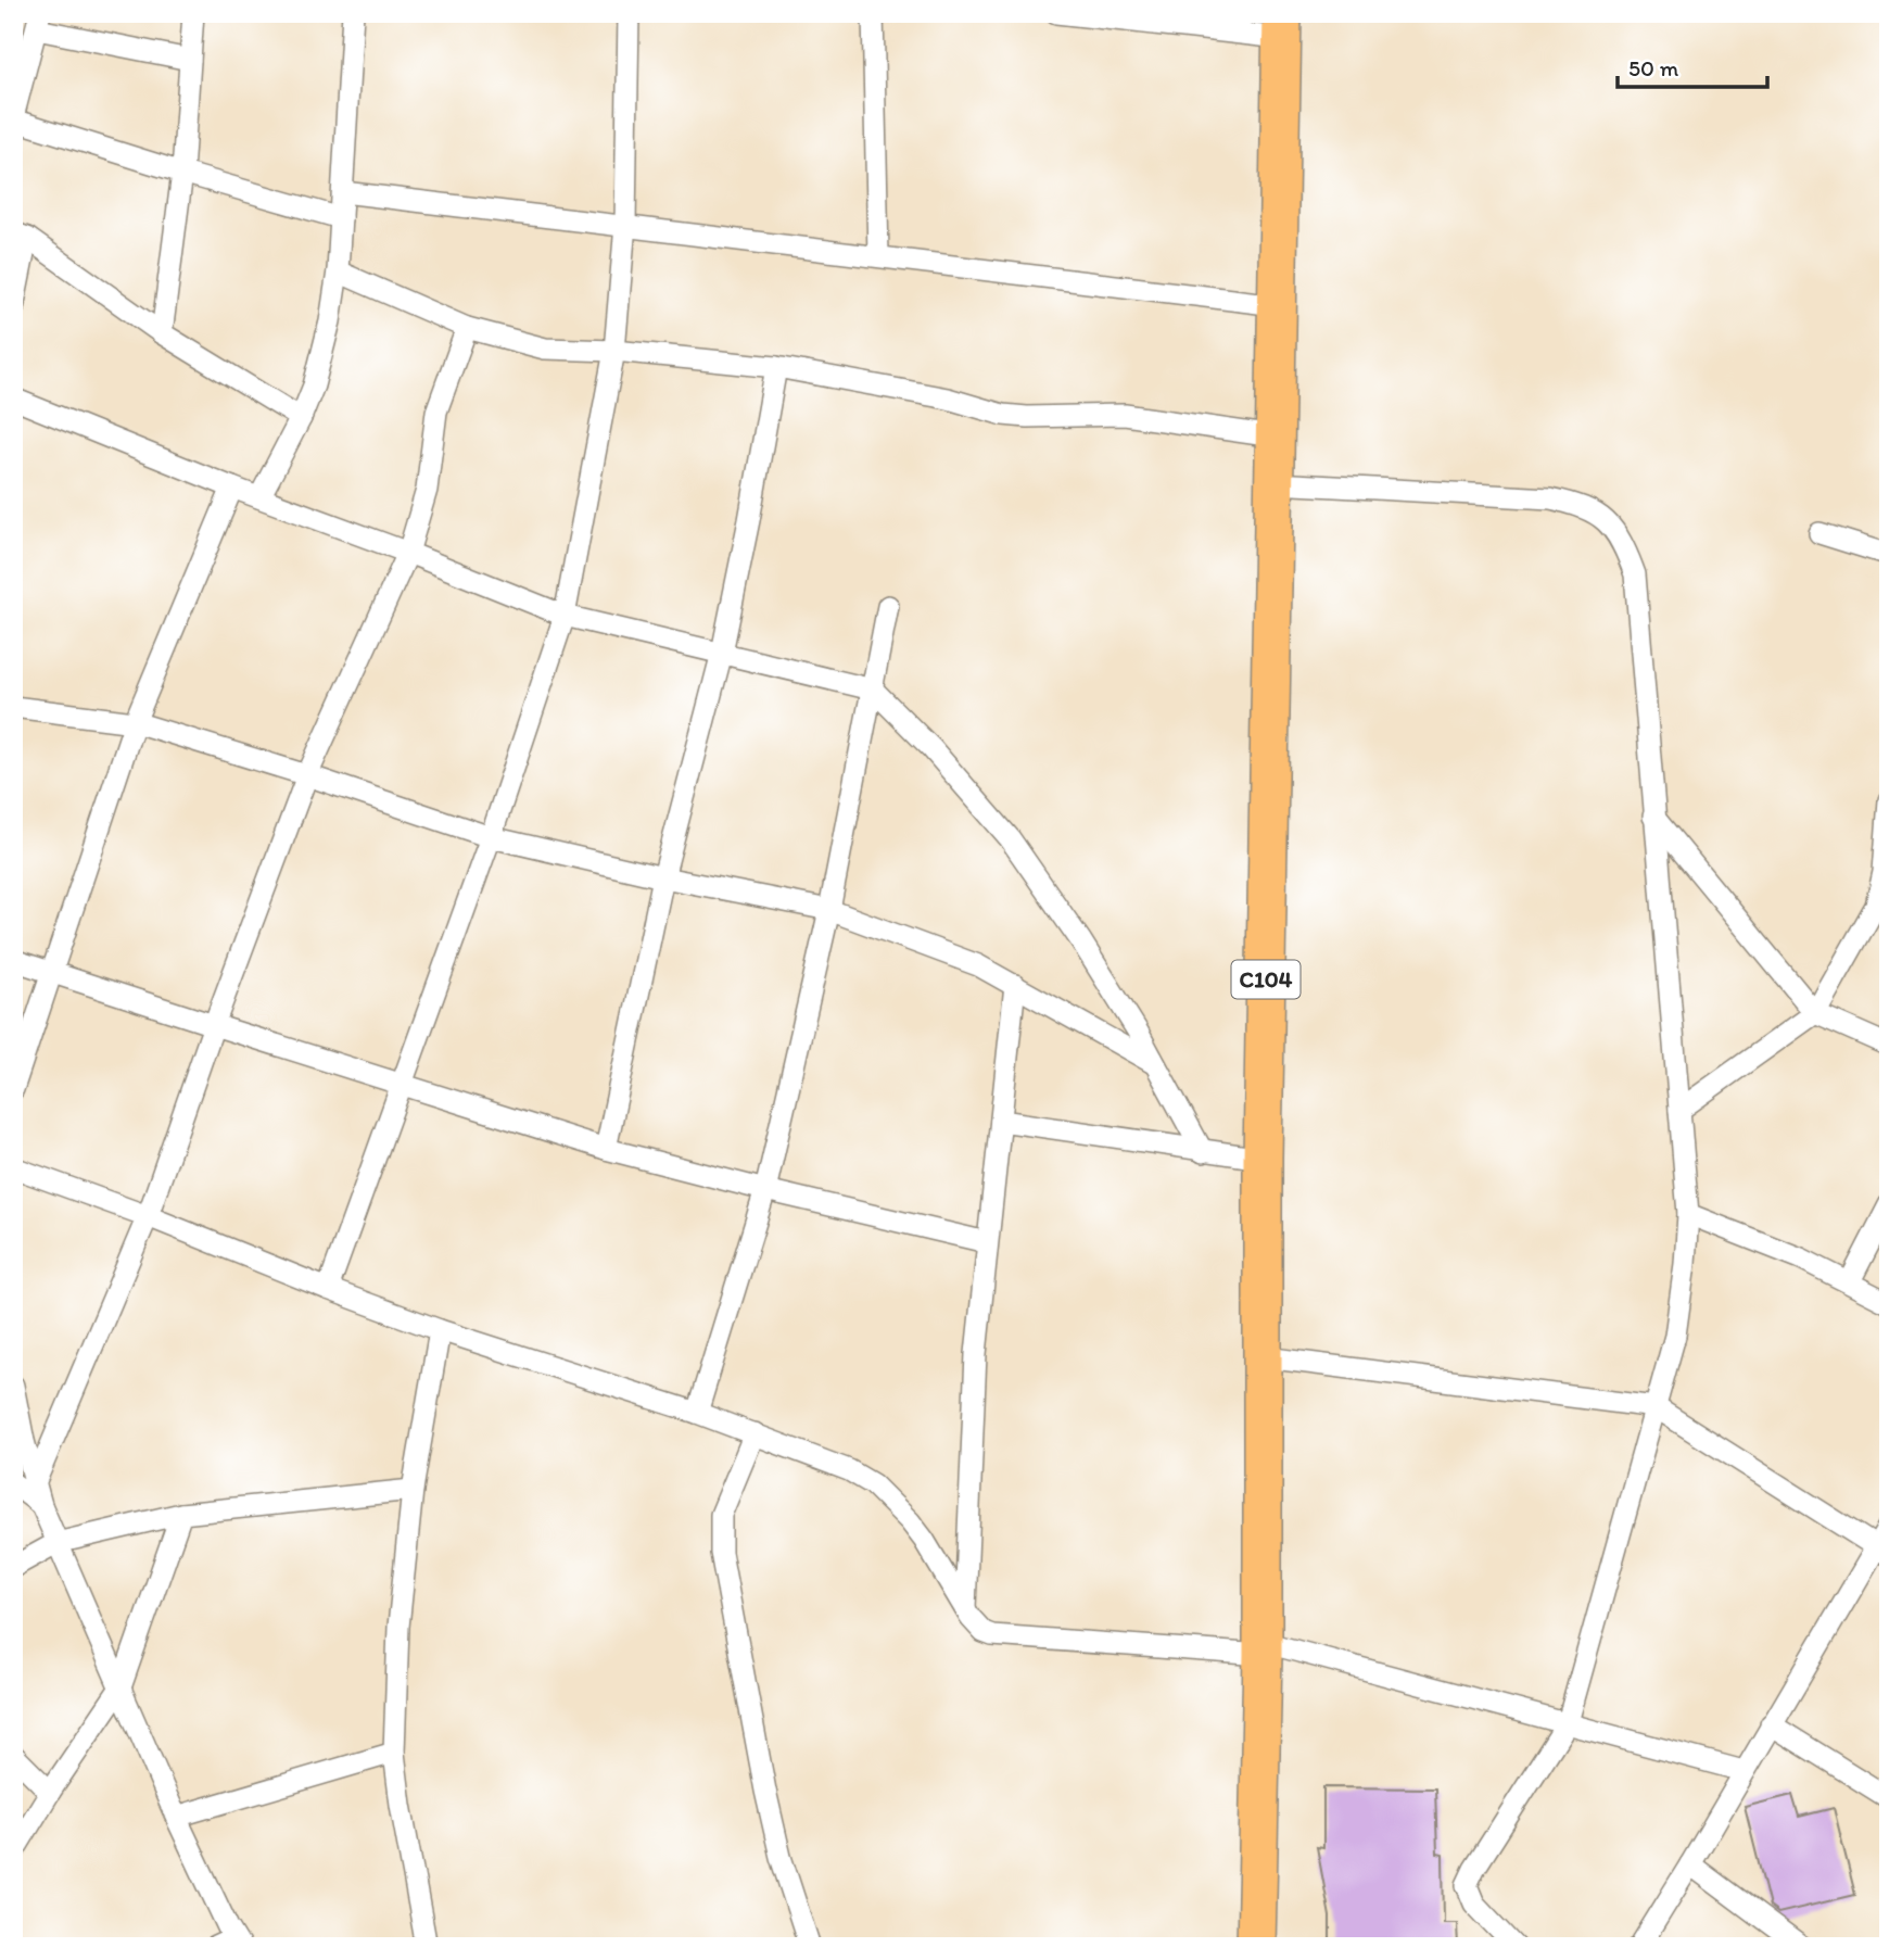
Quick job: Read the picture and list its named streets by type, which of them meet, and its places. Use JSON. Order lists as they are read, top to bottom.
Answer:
{
  "streets": {
    "highway": ["C104"]
  },
  "scale_bar": "50 m"
}
